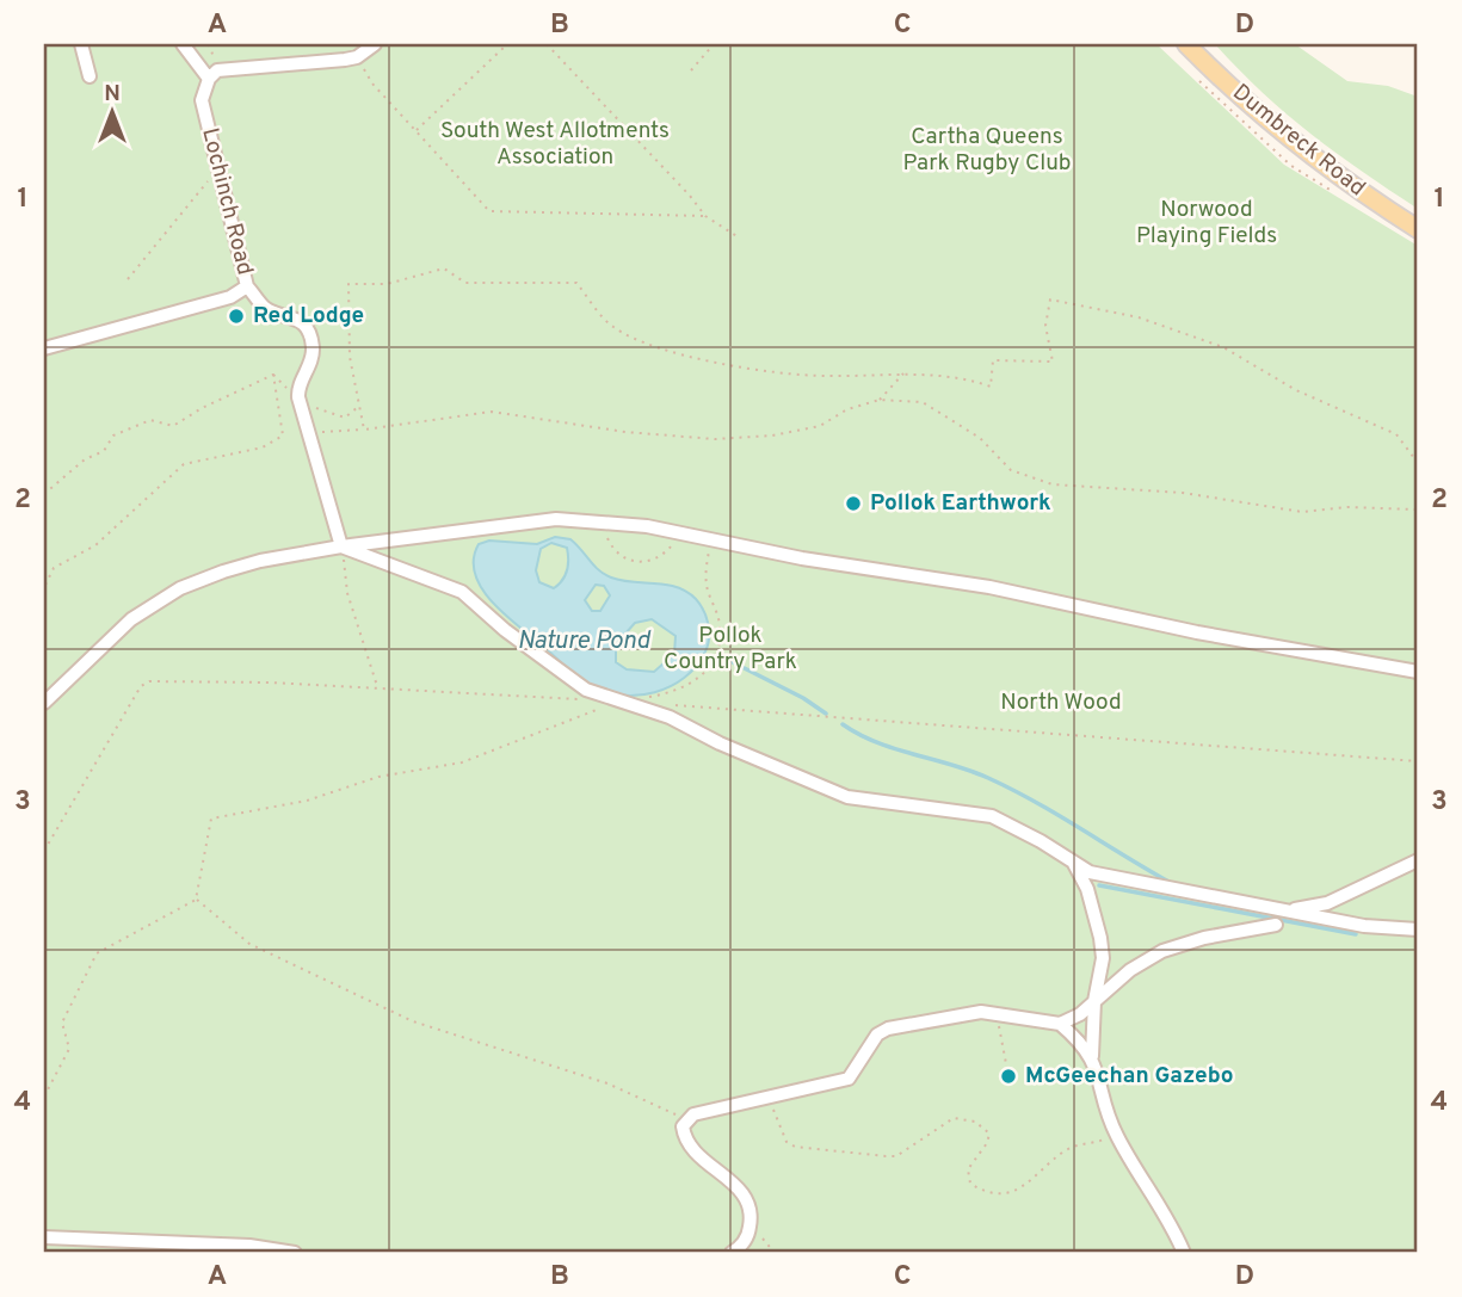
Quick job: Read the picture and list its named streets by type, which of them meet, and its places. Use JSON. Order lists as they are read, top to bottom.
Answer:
{
  "streets": {
    "main road": ["Dumbreck Road"],
    "street": ["Lochinch Road"]
  },
  "water": ["Nature Pond"],
  "parks": [
    "South West Allotments Association",
    "Cartha Queens Park Rugby Club",
    "Norwood Playing Fields",
    "Pollok Country Park",
    "North Wood"
  ],
  "places": ["Red Lodge", "Pollok Earthwork", "McGeechan Gazebo"],
  "north": "top",
  "grid": {
    "columns": [
      "A",
      "B",
      "C",
      "D"
    ],
    "rows": [
      "1",
      "2",
      "3",
      "4"
    ]
  }
}
